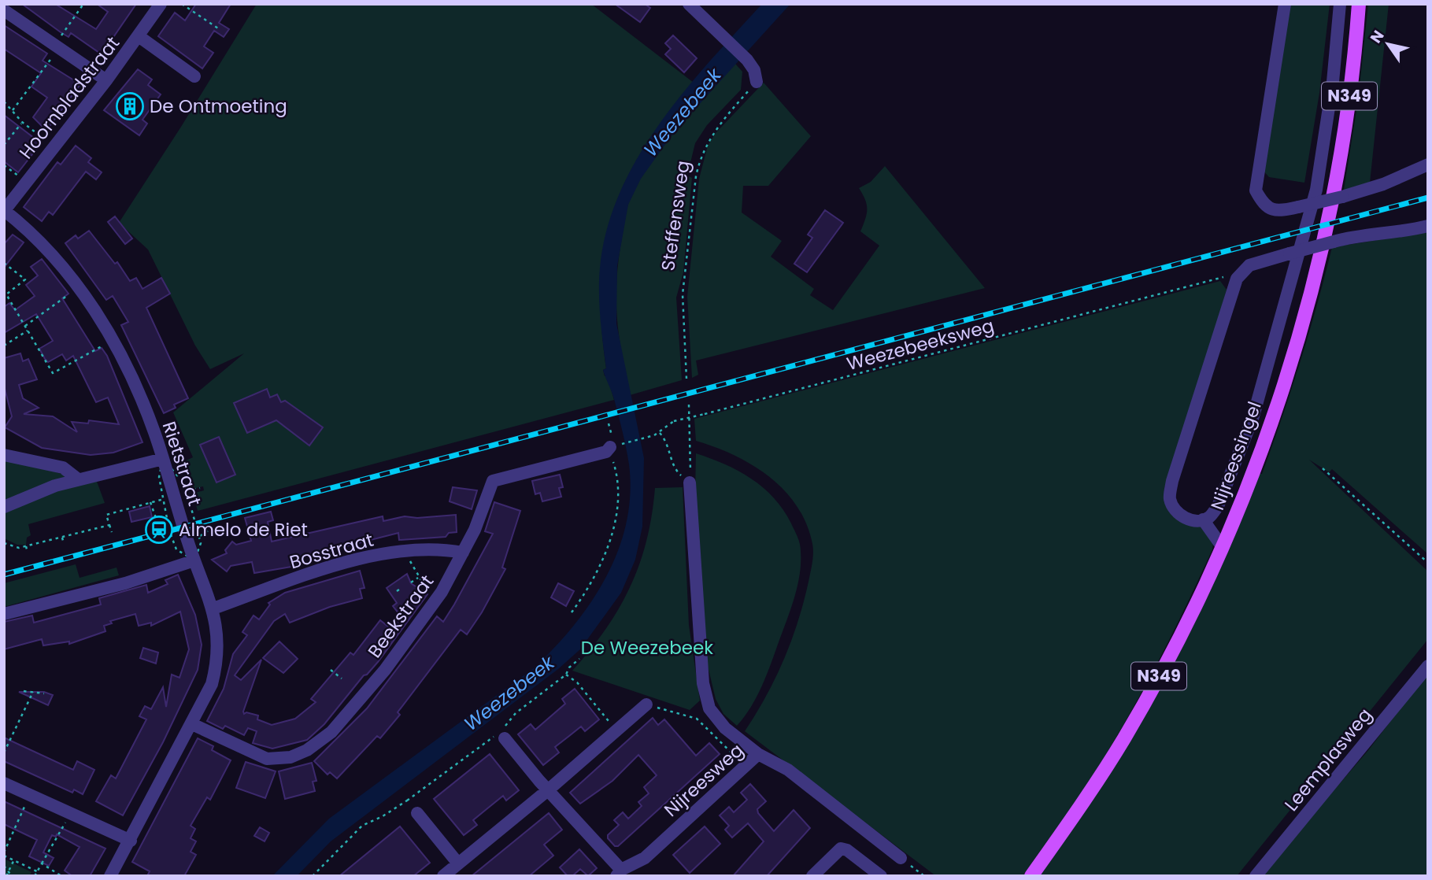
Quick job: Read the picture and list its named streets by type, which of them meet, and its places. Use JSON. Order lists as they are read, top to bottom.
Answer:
{
  "streets": {
    "main road": ["N349", "Nijreessingel"],
    "street": [
      "Hoornbladstraat",
      "Rietstraat",
      "Bosstraat",
      "Beekstraat",
      "Leemplasweg",
      "Nijreesweg"
    ],
    "path": ["Steffensweg", "Weezebeeksweg"]
  },
  "crossings": [
    ["Hoornbladstraat", "Rietstraat"],
    ["Weezebeeksweg", "Beekstraat"],
    ["Rietstraat", "Bosstraat"],
    ["Rietstraat", "Beekstraat"],
    ["Bosstraat", "Beekstraat"]
  ],
  "water": ["Weezebeek"],
  "parks": ["De Weezebeek"],
  "places": {
    "building": ["De Ontmoeting"],
    "station": ["Almelo de Riet"]
  },
  "north": "top left"
}
